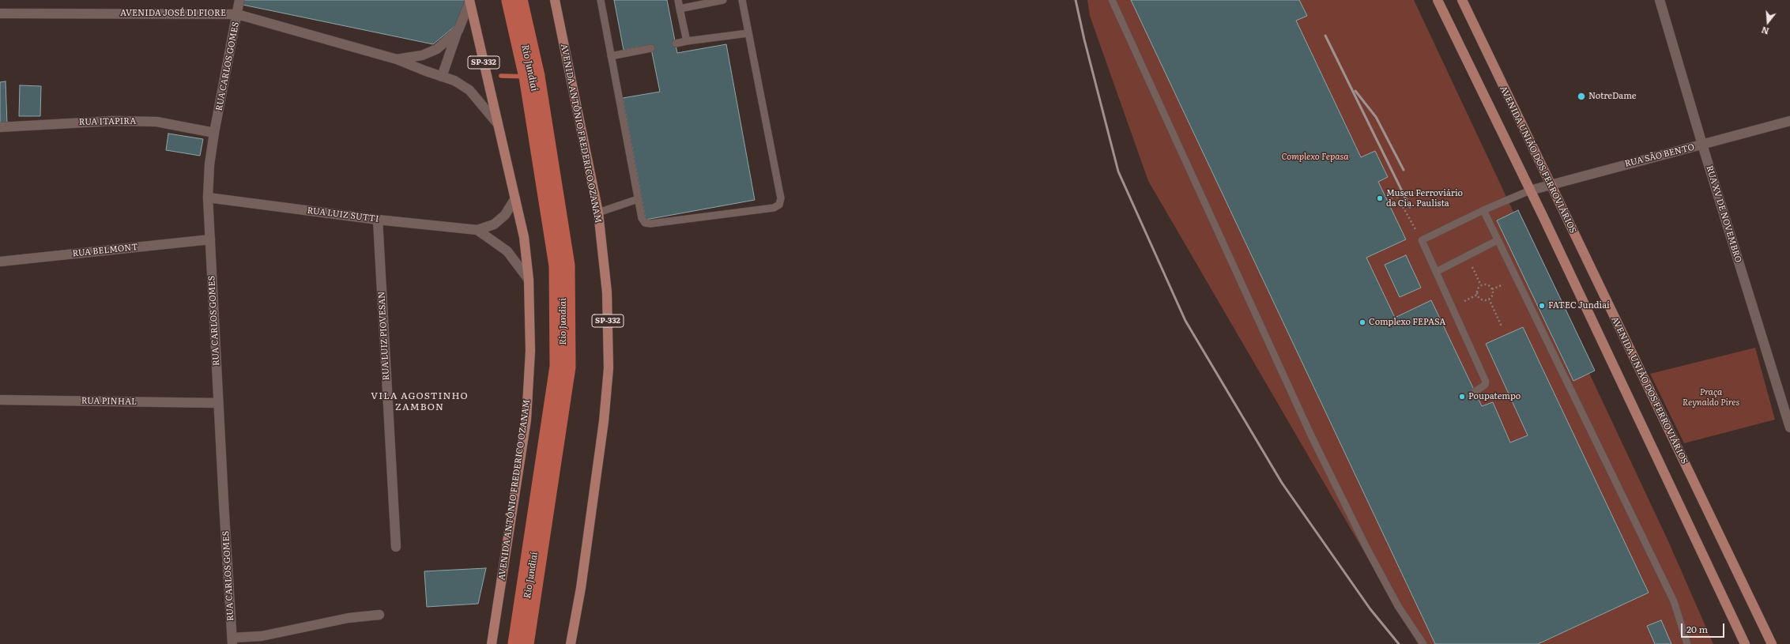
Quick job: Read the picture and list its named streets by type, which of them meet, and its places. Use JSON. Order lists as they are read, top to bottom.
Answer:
{
  "streets": {
    "main road": ["SP-332", "AVENIDA ANTÔNIO FREDERICO OZANAM", "AVENIDA UNIÃO DOS FERROVIÁRIOS"],
    "street": [
      "AVENIDA JOSÉ DI FIORE",
      "RUA CARLOS GOMES",
      "RUA ITAPIRA",
      "RUA SÃO BENTO",
      "RUA XV DE NOVEMBRO",
      "RUA LUIZ SUTTI",
      "RUA BELMONT",
      "RUA LUIZ PIOVESAN",
      "RUA PINHAL"
    ]
  },
  "crossings": [
    ["AVENIDA JOSÉ DI FIORE", "RUA CARLOS GOMES"],
    ["AVENIDA JOSÉ DI FIORE", "AVENIDA ANTÔNIO FREDERICO OZANAM"],
    ["RUA CARLOS GOMES", "RUA ITAPIRA"],
    ["RUA CARLOS GOMES", "RUA LUIZ SUTTI"],
    ["RUA CARLOS GOMES", "RUA BELMONT"],
    ["RUA CARLOS GOMES", "RUA PINHAL"],
    ["AVENIDA ANTÔNIO FREDERICO OZANAM", "RUA LUIZ SUTTI"],
    ["RUA SÃO BENTO", "AVENIDA UNIÃO DOS FERROVIÁRIOS"],
    ["RUA SÃO BENTO", "RUA XV DE NOVEMBRO"],
    ["RUA LUIZ SUTTI", "RUA LUIZ PIOVESAN"]
  ],
  "districts": ["VILA AGOSTINHO ZAMBON"],
  "water": ["Rio Jundiaí"],
  "parks": ["Complexo Fepasa", "Praça Reynaldo Pires"],
  "places": [
    "NotreDame",
    "Museu Ferroviário da Cia. Paulista",
    "FATEC Jundiaí",
    "Complexo FEPASA",
    "Poupatempo"
  ],
  "scale_bar": "20 m",
  "north": "bottom"
}
